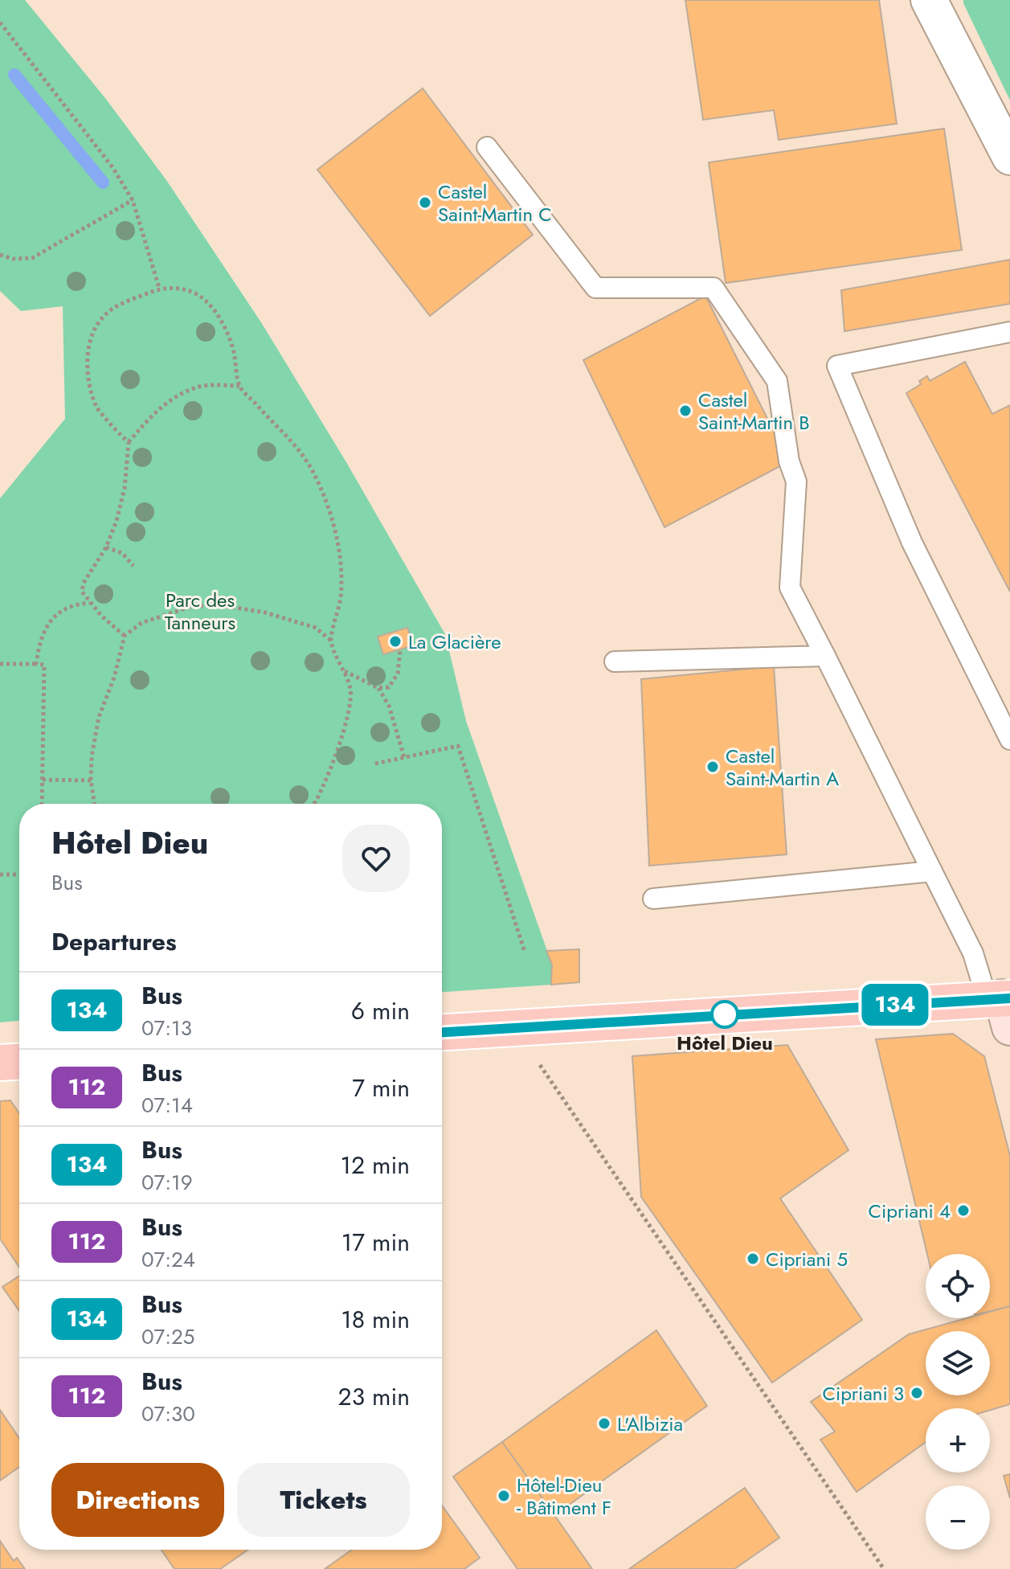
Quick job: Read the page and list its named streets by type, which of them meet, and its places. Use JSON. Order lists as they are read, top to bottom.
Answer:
{
  "parks": ["Parc des Tanneurs"],
  "places": [
    "Castel Saint-Martin C",
    "Castel Saint-Martin B",
    "La Glacière",
    "Castel Saint-Martin A",
    "Hôtel Dieu",
    "Cipriani 4",
    "Cipriani 5",
    "Cipriani 3",
    "L'Albizia",
    "Hôtel-Dieu - Bâtiment F"
  ],
  "lines": ["bus line 134"],
  "page": {
    "on_map": "134",
    "heading": [
      ["Hôtel Dieu", "Bus"],
      "Departures"
    ],
    "list": [
      {
        "mark": "134",
        "name": "Bus",
        "note": "07:13",
        "value": "6 min"
      },
      {
        "mark": "112",
        "name": "Bus",
        "note": "07:14",
        "value": "7 min"
      },
      {
        "mark": "134",
        "name": "Bus",
        "note": "07:19",
        "value": "12 min"
      },
      {
        "mark": "112",
        "name": "Bus",
        "note": "07:24",
        "value": "17 min"
      },
      {
        "mark": "134",
        "name": "Bus",
        "note": "07:25",
        "value": "18 min"
      },
      {
        "mark": "112",
        "name": "Bus",
        "note": "07:30",
        "value": "23 min"
      }
    ],
    "map_buttons": ["+", "−"],
    "buttons": ["Directions", "Tickets"]
  }
}
